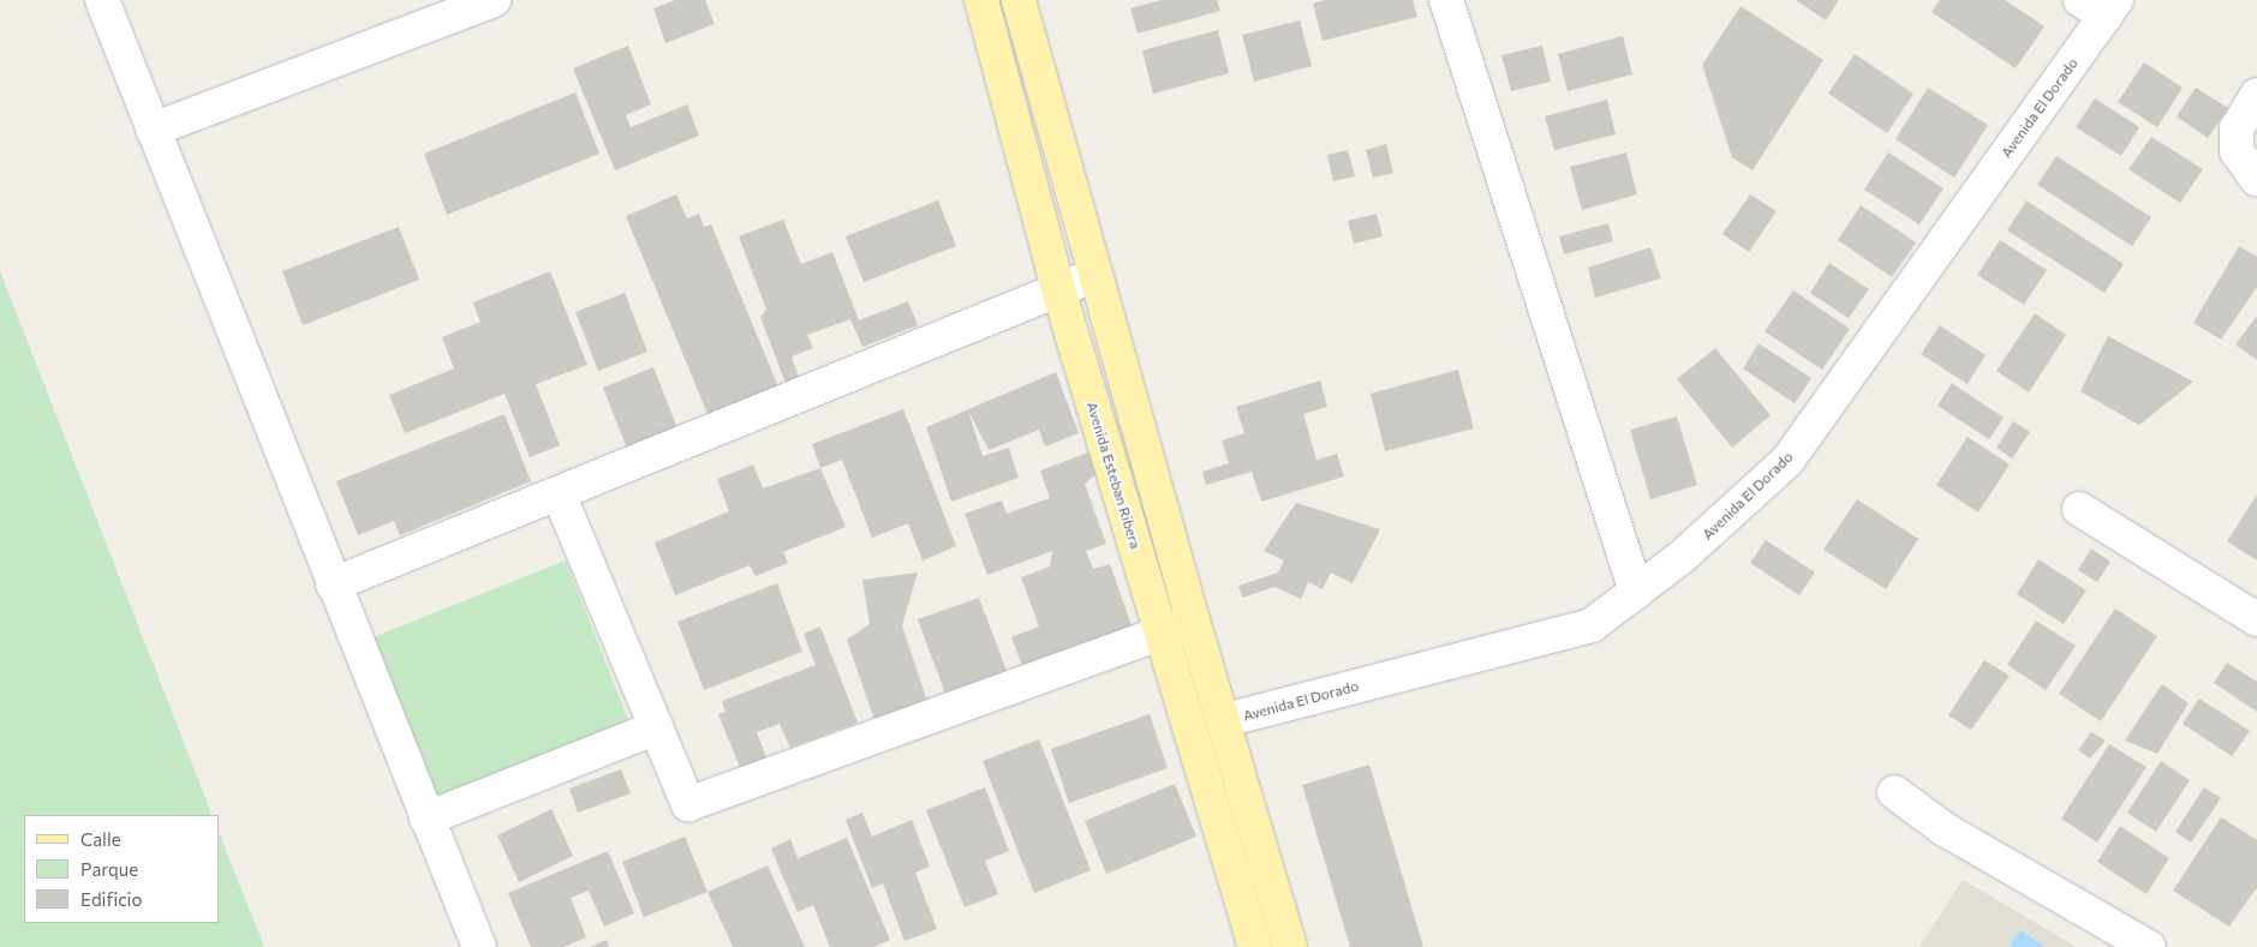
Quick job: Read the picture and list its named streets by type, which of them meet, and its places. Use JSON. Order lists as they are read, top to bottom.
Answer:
{
  "streets": {
    "main road": ["Avenida Esteban Ribera"],
    "street": ["Avenida El Dorado"]
  },
  "legend": ["Calle", "Parque", "Edificio"]
}
